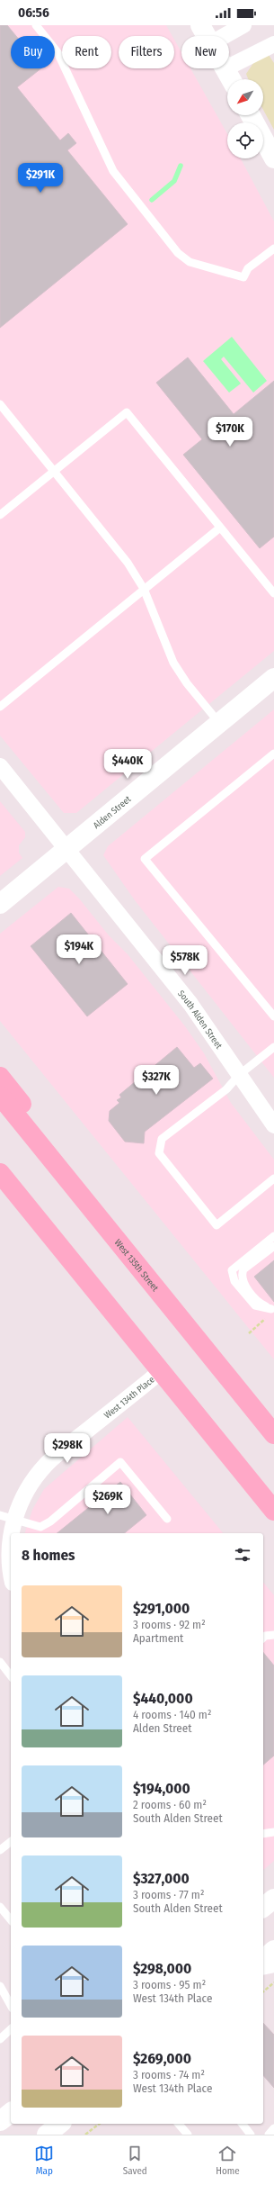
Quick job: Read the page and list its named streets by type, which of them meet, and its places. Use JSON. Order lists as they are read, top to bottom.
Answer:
{
  "streets": {
    "main road": ["West 135th Street"],
    "street": ["Alden Street", "South Alden Street", "West 134th Place"]
  },
  "crossings": [
    ["Alden Street", "South Alden Street"]
  ],
  "north": "bottom left",
  "page": {
    "status": "06:56",
    "chip": [
      "Buy",
      "Rent",
      "Filters",
      "New"
    ],
    "price": [
      "$291K",
      "$170K",
      "$440K",
      "$194K",
      "$578K",
      "$327K",
      "$298K",
      "$269K"
    ],
    "heading": "8 homes",
    "list": [
      {
        "name": "$291,000",
        "note": "3 rooms · 92 m² · Apartment"
      },
      {
        "name": "$440,000",
        "note": "4 rooms · 140 m² · Alden Street"
      },
      {
        "name": "$194,000",
        "note": "2 rooms · 60 m² · South Alden Street"
      },
      {
        "name": "$327,000",
        "note": "3 rooms · 77 m² · South Alden Street"
      },
      {
        "name": "$298,000",
        "note": "3 rooms · 95 m² · West 134th Place"
      },
      {
        "name": "$269,000",
        "note": "3 rooms · 74 m² · West 134th Place"
      }
    ],
    "tabs": ["Map", "Saved", "Home"]
  }
}
